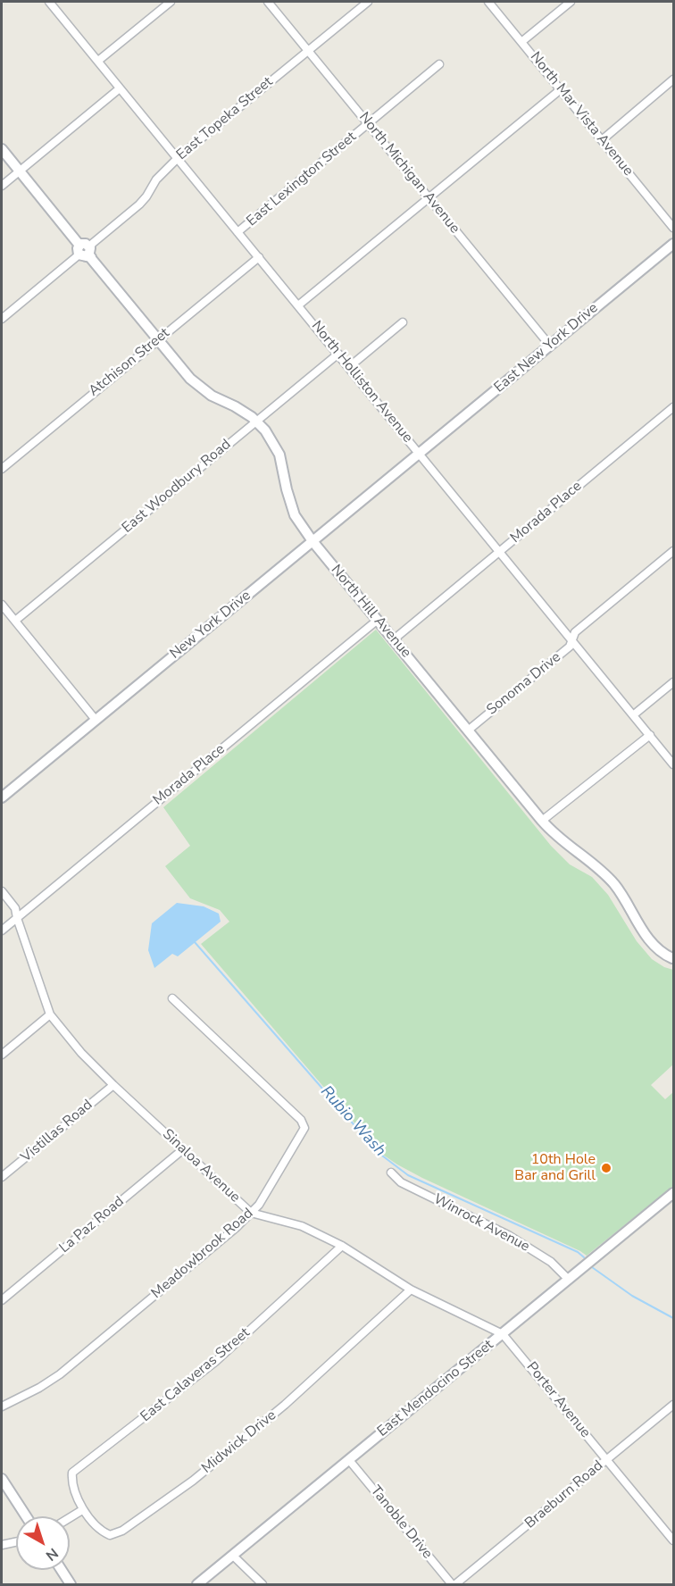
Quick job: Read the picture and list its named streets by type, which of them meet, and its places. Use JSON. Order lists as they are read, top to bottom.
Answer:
{
  "streets": {
    "street": [
      "North Mar Vista Avenue",
      "East Topeka Street",
      "North Michigan Avenue",
      "East Lexington Street",
      "East New York Drive",
      "Atchison Street",
      "North Holliston Avenue",
      "East Woodbury Road",
      "Morada Place",
      "North Hill Avenue",
      "New York Drive",
      "Sonoma Drive",
      "Vistillas Road",
      "Sinaloa Avenue",
      "Winrock Avenue",
      "La Paz Road",
      "Meadowbrook Road",
      "East Calaveras Street",
      "East Mendocino Street",
      "Porter Avenue",
      "Midwick Drive",
      "Braeburn Road",
      "Tanoble Drive"
    ]
  },
  "crossings": [
    ["East Topeka Street", "North Michigan Avenue"],
    ["East Topeka Street", "North Holliston Avenue"],
    ["East Topeka Street", "North Hill Avenue"],
    ["North Michigan Avenue", "East Lexington Street"],
    ["North Michigan Avenue", "East New York Drive"],
    ["East Lexington Street", "North Holliston Avenue"],
    ["East New York Drive", "North Holliston Avenue"],
    ["East New York Drive", "New York Drive"],
    ["Atchison Street", "North Holliston Avenue"],
    ["Atchison Street", "North Hill Avenue"],
    ["North Holliston Avenue", "East Woodbury Road"],
    ["North Holliston Avenue", "Morada Place"],
    ["North Holliston Avenue", "New York Drive"],
    ["North Holliston Avenue", "Sonoma Drive"],
    ["East Woodbury Road", "North Hill Avenue"],
    ["Morada Place", "North Hill Avenue"],
    ["Morada Place", "Sinaloa Avenue"],
    ["North Hill Avenue", "New York Drive"],
    ["North Hill Avenue", "Sonoma Drive"],
    ["Vistillas Road", "Sinaloa Avenue"],
    ["Sinaloa Avenue", "La Paz Road"],
    ["Sinaloa Avenue", "Meadowbrook Road"],
    ["Sinaloa Avenue", "East Calaveras Street"],
    ["Sinaloa Avenue", "East Mendocino Street"],
    ["Sinaloa Avenue", "Porter Avenue"],
    ["Sinaloa Avenue", "Midwick Drive"],
    ["Winrock Avenue", "East Mendocino Street"],
    ["East Calaveras Street", "Midwick Drive"],
    ["East Mendocino Street", "Porter Avenue"],
    ["East Mendocino Street", "Tanoble Drive"],
    ["Porter Avenue", "Braeburn Road"],
    ["Braeburn Road", "Tanoble Drive"]
  ],
  "water": ["Rubio Wash"],
  "places": ["10th Hole Bar and Grill"],
  "north": "bottom right"
}
